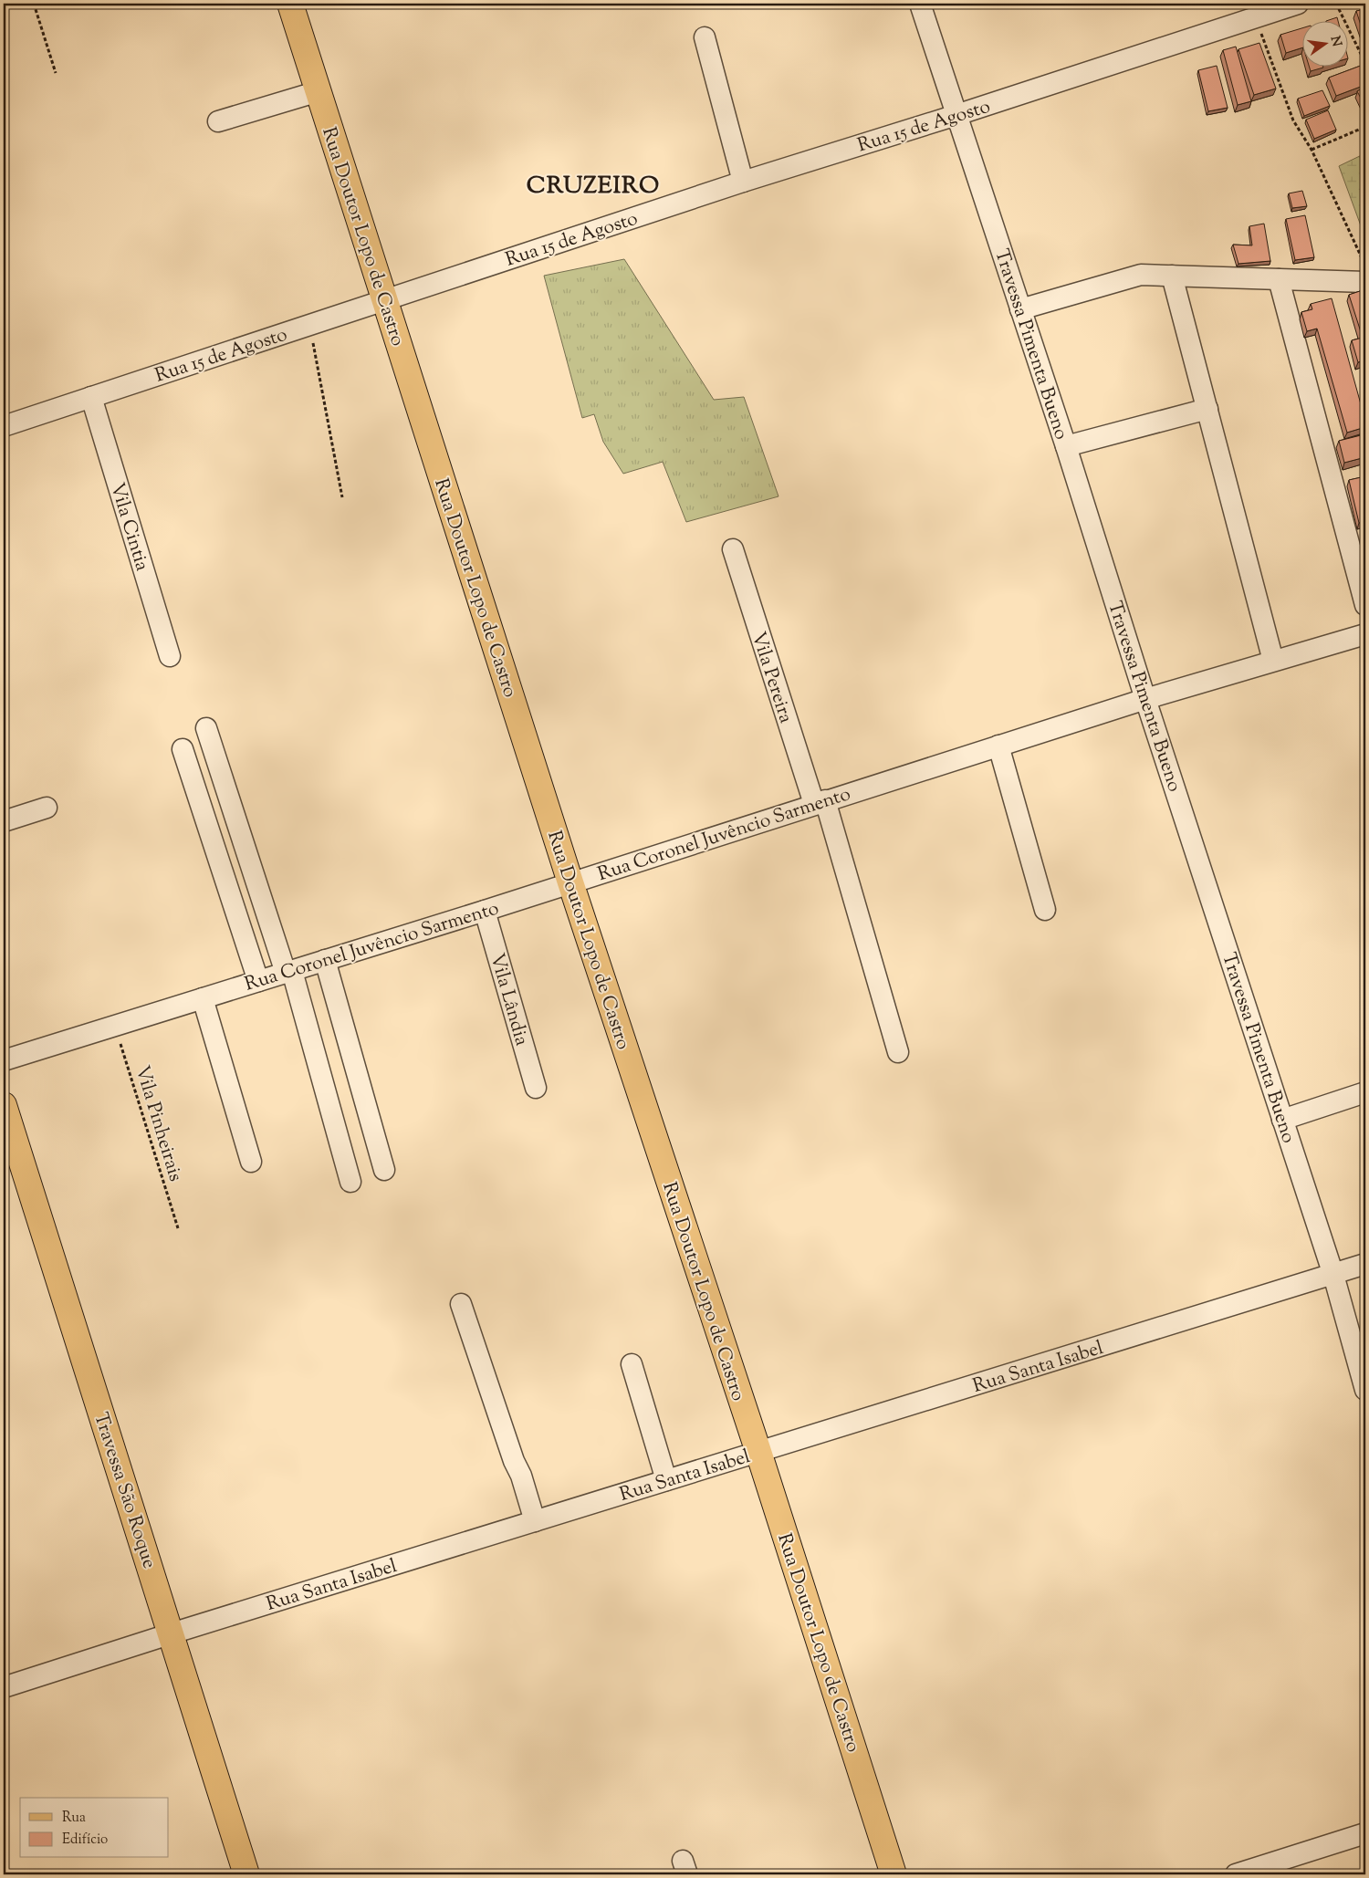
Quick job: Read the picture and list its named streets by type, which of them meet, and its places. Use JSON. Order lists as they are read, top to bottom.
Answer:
{
  "streets": {
    "main road": ["Rua Doutor Lopo de Castro", "Travessa São Roque"],
    "street": [
      "Rua 15 de Agosto",
      "Travessa Pimenta Bueno",
      "Vila Cintia",
      "Vila Pereira",
      "Rua Coronel Juvêncio Sarmento",
      "Vila Lândia",
      "Rua Santa Isabel"
    ],
    "path": ["Vila Pinheirais"]
  },
  "crossings": [
    ["Rua 15 de Agosto", "Rua Doutor Lopo de Castro"],
    ["Rua 15 de Agosto", "Travessa Pimenta Bueno"],
    ["Rua 15 de Agosto", "Vila Cintia"],
    ["Rua Doutor Lopo de Castro", "Rua Coronel Juvêncio Sarmento"],
    ["Rua Doutor Lopo de Castro", "Rua Santa Isabel"],
    ["Travessa Pimenta Bueno", "Rua Coronel Juvêncio Sarmento"],
    ["Travessa Pimenta Bueno", "Rua Santa Isabel"],
    ["Vila Pereira", "Rua Coronel Juvêncio Sarmento"],
    ["Rua Coronel Juvêncio Sarmento", "Vila Lândia"],
    ["Rua Coronel Juvêncio Sarmento", "Vila Pinheirais"],
    ["Rua Santa Isabel", "Travessa São Roque"]
  ],
  "districts": ["CRUZEIRO"],
  "legend": ["Rua", "Edifício"],
  "north": "right"
}
